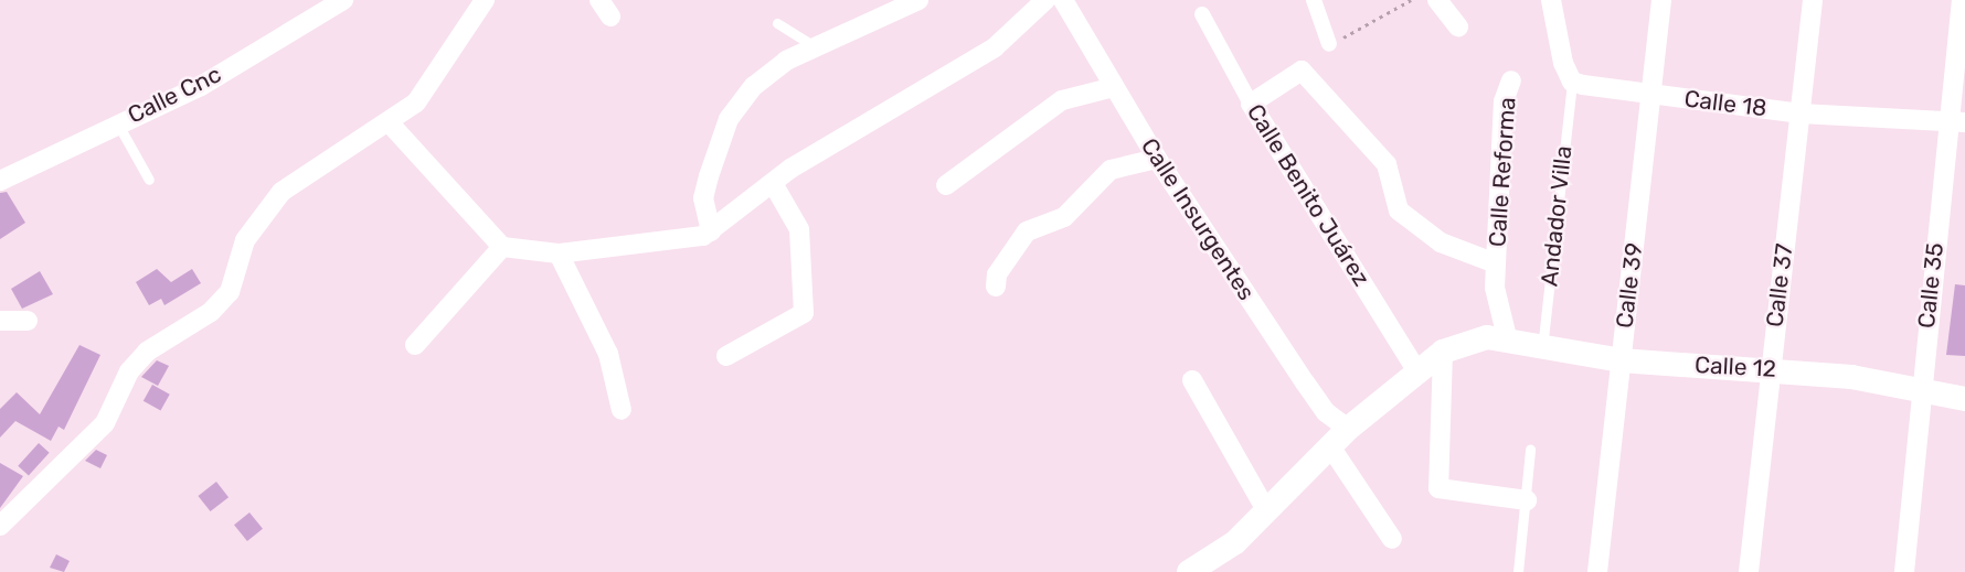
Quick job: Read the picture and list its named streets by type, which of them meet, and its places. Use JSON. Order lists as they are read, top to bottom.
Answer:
{
  "streets": {
    "street": [
      "Calle Cnc",
      "Calle 18",
      "Calle Reforma",
      "Calle Benito Juárez",
      "Calle Insurgentes",
      "Calle 39",
      "Calle 37",
      "Calle 35",
      "Calle 12"
    ],
    "lane": ["Andador Villa"]
  },
  "crossings": [
    ["Calle 18", "Andador Villa"],
    ["Calle 18", "Calle 39"],
    ["Calle 18", "Calle 37"],
    ["Calle 18", "Calle 35"],
    ["Calle Reforma", "Calle 12"],
    ["Andador Villa", "Calle 12"],
    ["Calle 39", "Calle 12"],
    ["Calle 37", "Calle 12"],
    ["Calle 35", "Calle 12"]
  ]
}
